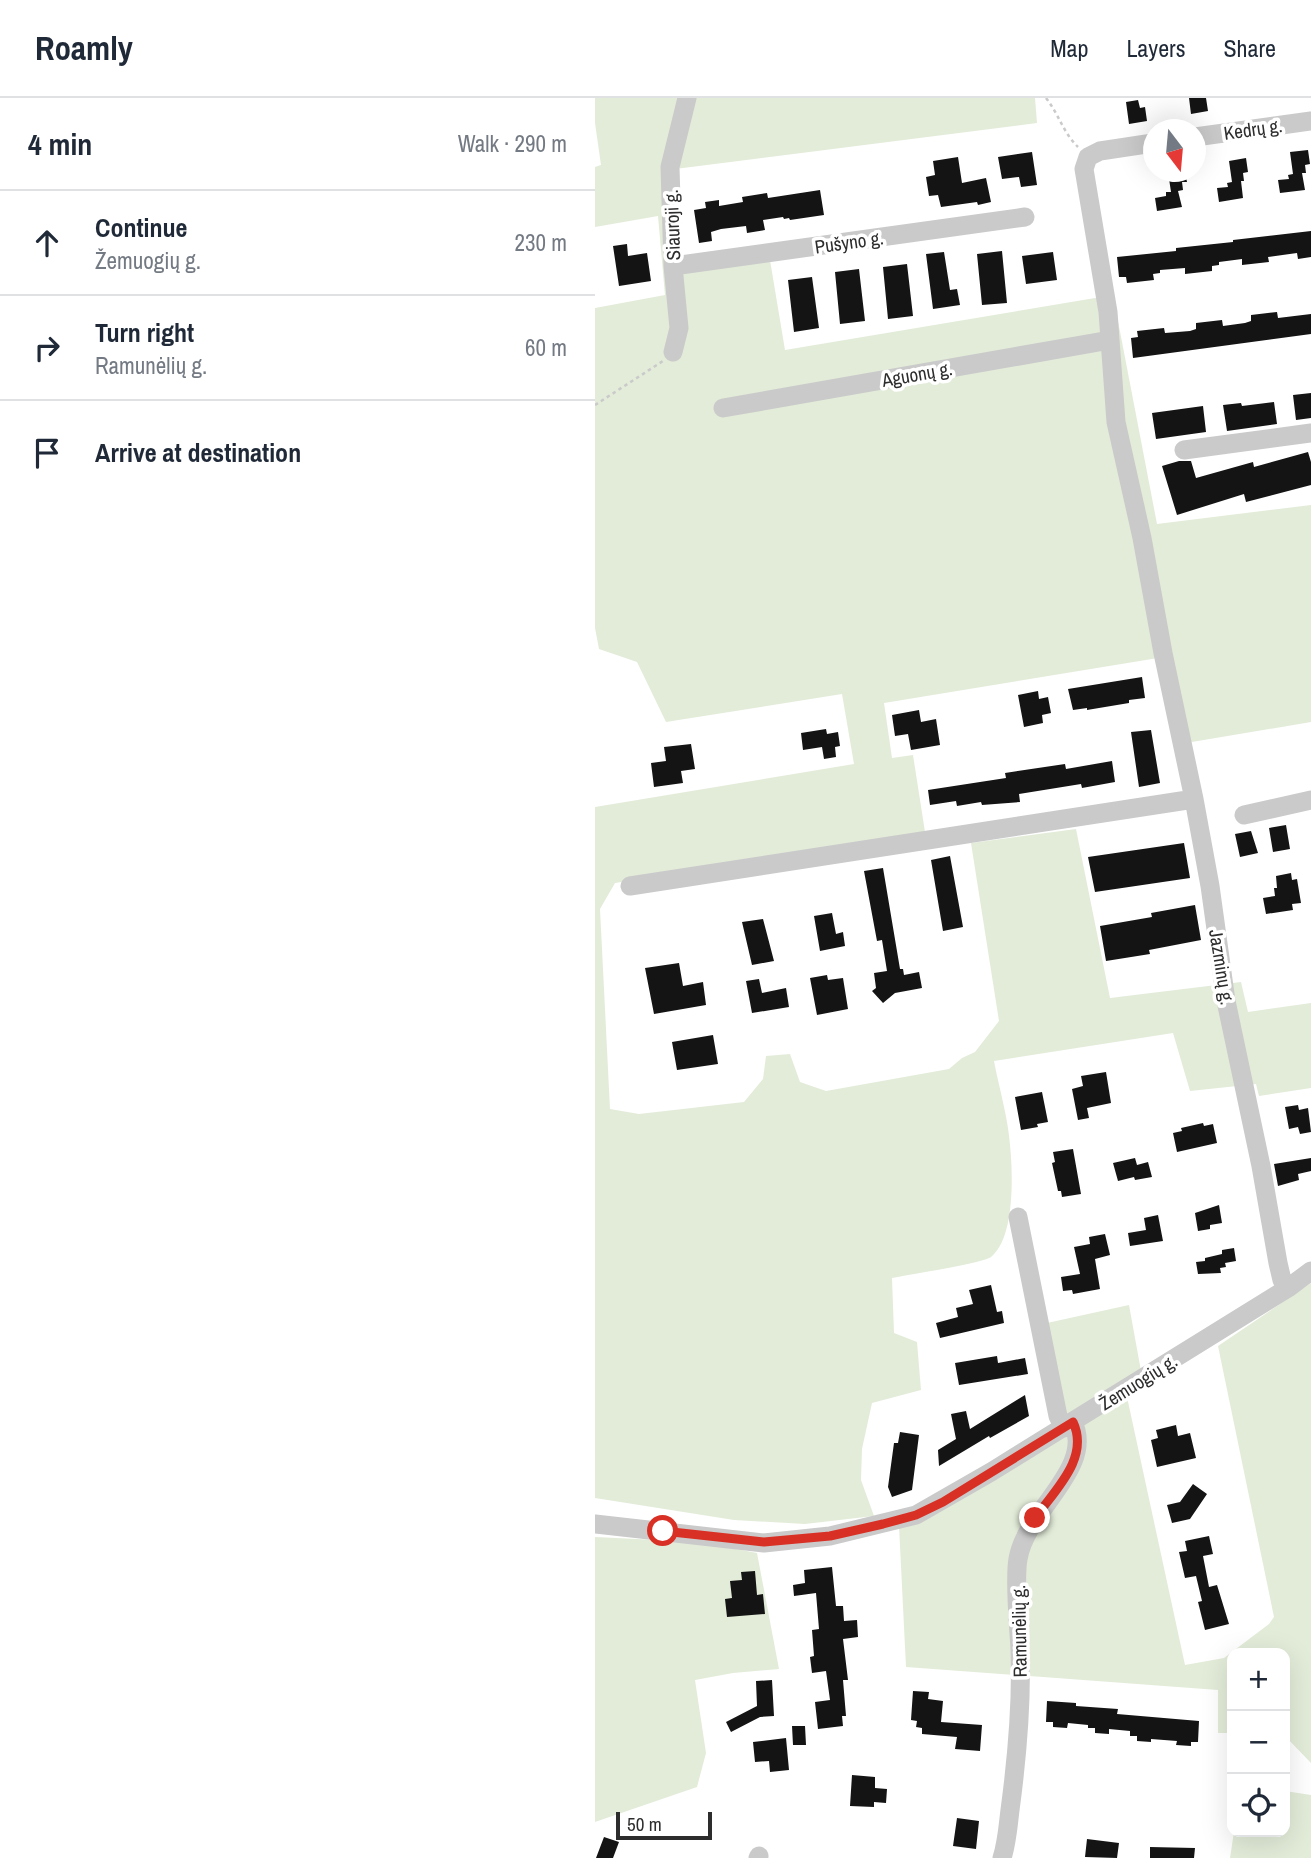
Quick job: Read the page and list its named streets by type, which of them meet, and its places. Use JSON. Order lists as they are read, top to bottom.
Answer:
{
  "streets": {
    "street": [
      "Kedrų g.",
      "Siauroji g.",
      "Pušyno g.",
      "Aguonų g.",
      "Jazminų g.",
      "Žemuogių g.",
      "Ramunėlių g."
    ]
  },
  "crossings": [
    ["Siauroji g.", "Pušyno g."],
    ["Aguonų g.", "Jazminų g."],
    ["Jazminų g.", "Žemuogių g."],
    ["Žemuogių g.", "Ramunėlių g."]
  ],
  "scale_bar": "50 m",
  "north": "bottom",
  "page": {
    "header": "Roamly",
    "nav": ["Map", "Layers", "Share"],
    "heading": ["4 min", "Walk · 290 m"],
    "list": [
      ["Continue", "Žemuogių g.", "230 m"],
      ["Turn right", "Ramunėlių g.", "60 m"],
      "Arrive at destination"
    ],
    "map_buttons": ["+", "−"],
    "scale": "50 m"
  }
}
